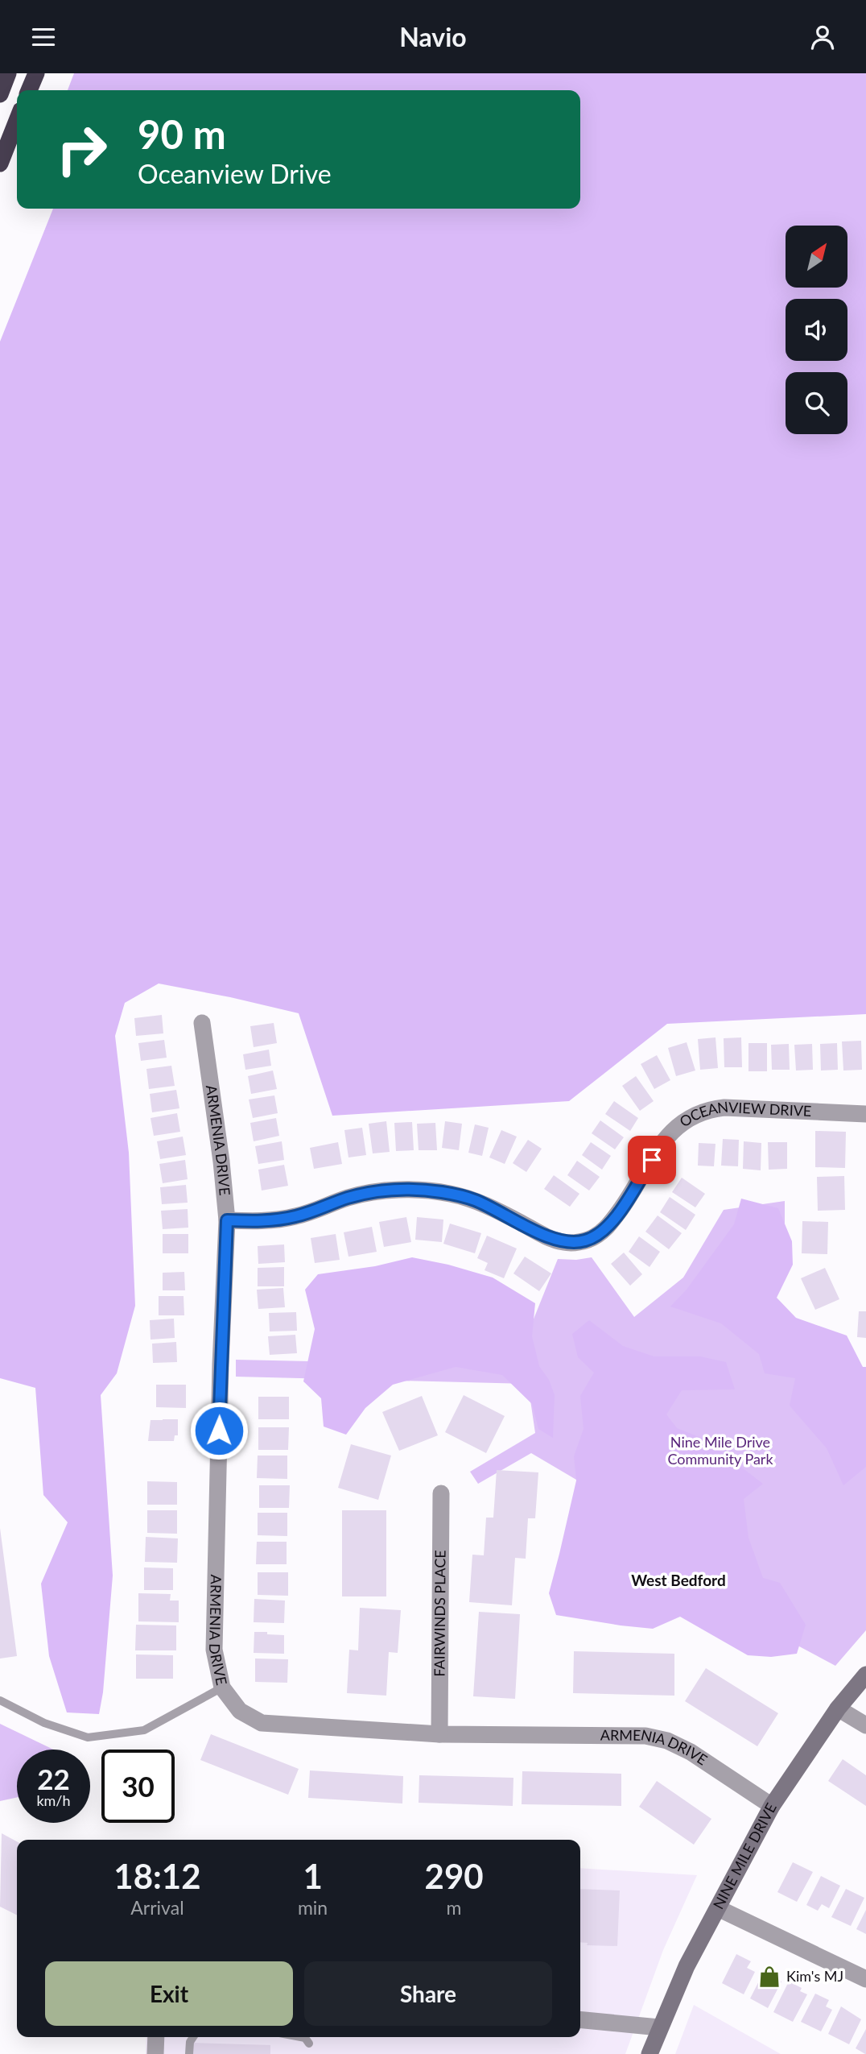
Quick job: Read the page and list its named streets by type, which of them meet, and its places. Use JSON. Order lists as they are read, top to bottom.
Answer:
{
  "streets": {
    "street": [
      "OCEANVIEW DRIVE",
      "ARMENIA DRIVE",
      "FAIRWINDS PLACE",
      "NINE MILE DRIVE"
    ]
  },
  "crossings": [
    ["OCEANVIEW DRIVE", "ARMENIA DRIVE"],
    ["ARMENIA DRIVE", "FAIRWINDS PLACE"],
    ["ARMENIA DRIVE", "NINE MILE DRIVE"]
  ],
  "districts": ["West Bedford"],
  "parks": ["Nine Mile Drive Community Park"],
  "places": {
    "shop": ["Kim's MJ"]
  },
  "north": "top right",
  "page": {
    "header": "Navio",
    "turn": ["90 m", "Oceanview Drive"],
    "speed": "22 km/h",
    "limit": "30",
    "eta": [
      "18:12",
      "Arrival",
      "1",
      "min",
      "290",
      "m"
    ],
    "buttons": ["Exit", "Share"]
  }
}
